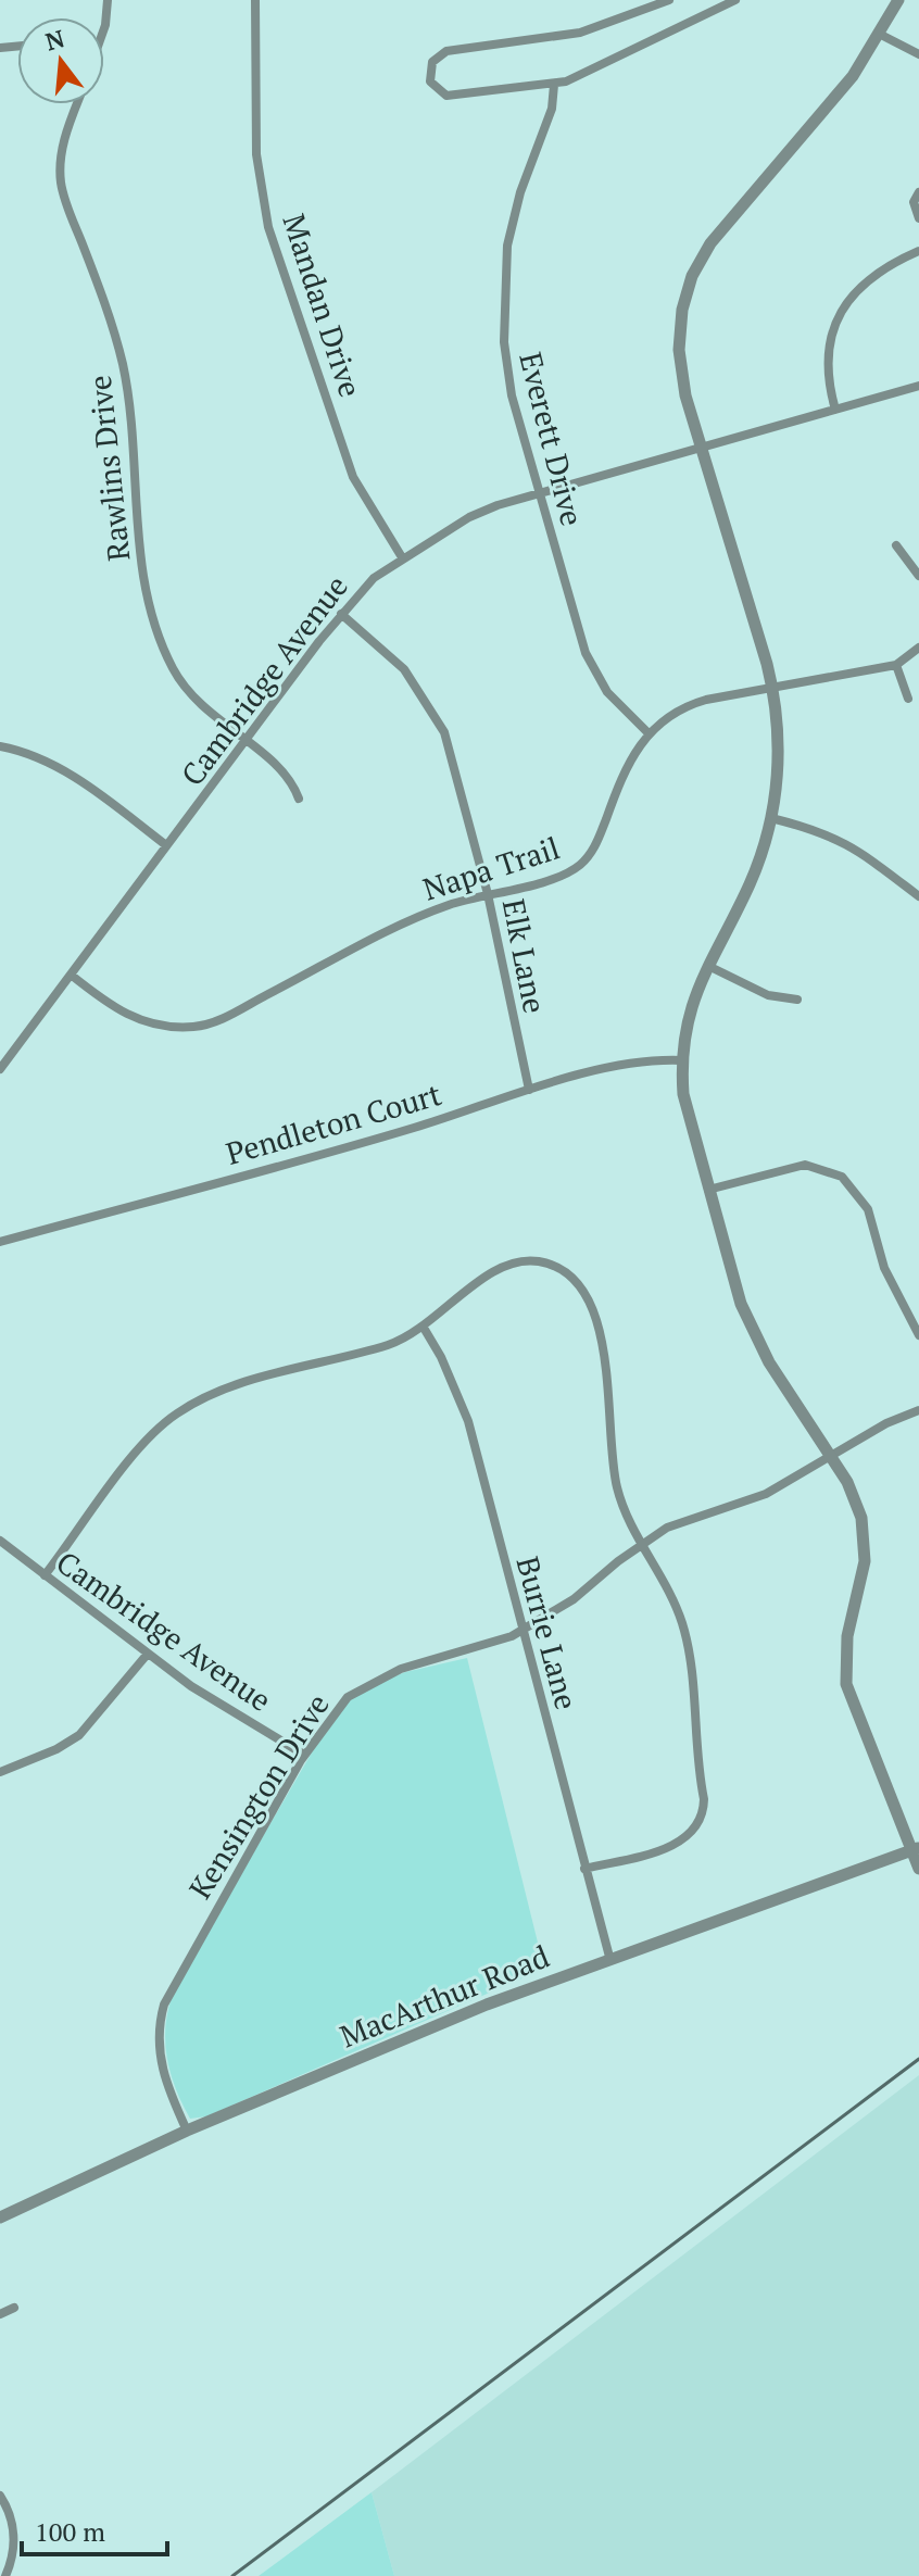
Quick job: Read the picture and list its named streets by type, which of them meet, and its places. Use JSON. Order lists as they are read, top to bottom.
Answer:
{
  "streets": {
    "street": [
      "Mandan Drive",
      "Everett Drive",
      "Rawlins Drive",
      "Cambridge Avenue",
      "Napa Trail",
      "Elk Lane",
      "Pendleton Court",
      "Burrie Lane",
      "Kensington Drive",
      "MacArthur Road"
    ]
  },
  "crossings": [
    ["Mandan Drive", "Cambridge Avenue"],
    ["Everett Drive", "Cambridge Avenue"],
    ["Everett Drive", "Napa Trail"],
    ["Rawlins Drive", "Cambridge Avenue"],
    ["Cambridge Avenue", "Napa Trail"],
    ["Cambridge Avenue", "Elk Lane"],
    ["Cambridge Avenue", "Kensington Drive"],
    ["Napa Trail", "Elk Lane"],
    ["Elk Lane", "Pendleton Court"],
    ["Burrie Lane", "Kensington Drive"],
    ["Burrie Lane", "MacArthur Road"],
    ["Kensington Drive", "MacArthur Road"]
  ],
  "scale_bar": "100 m",
  "north": "top"
}
